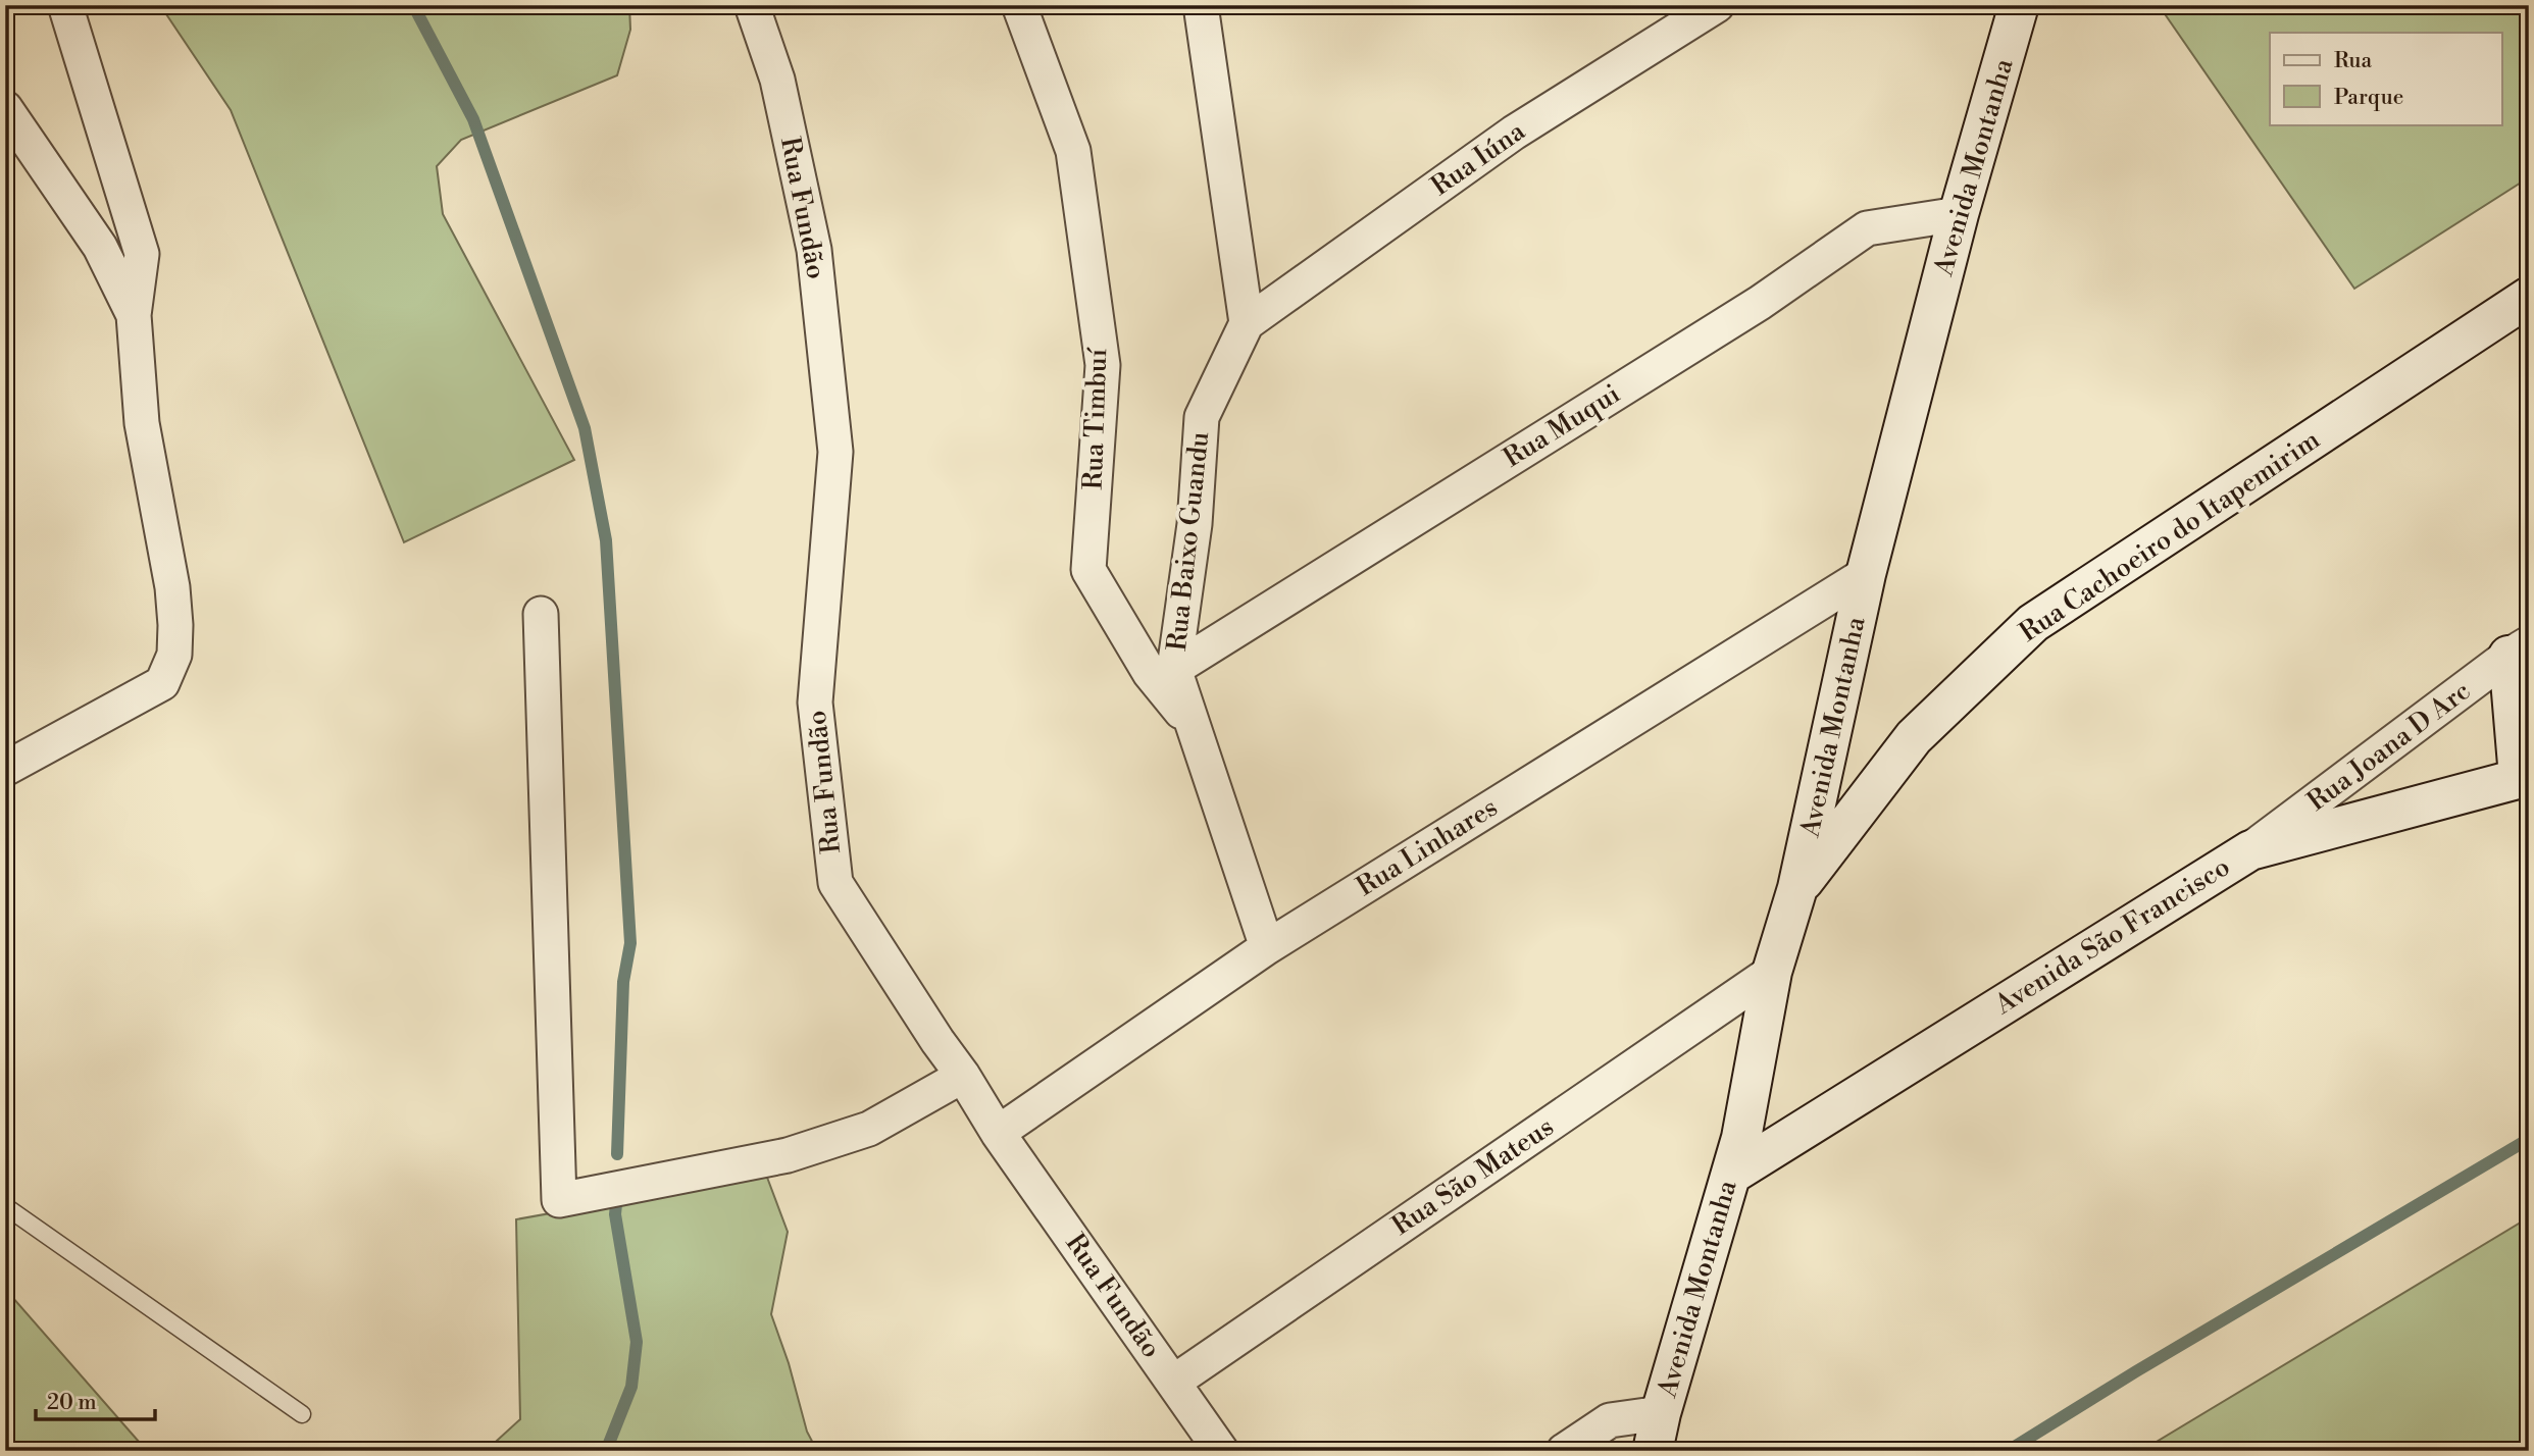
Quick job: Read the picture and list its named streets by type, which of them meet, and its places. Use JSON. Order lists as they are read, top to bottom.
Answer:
{
  "streets": {
    "street": [
      "Rua Iúna",
      "Avenida Montanha",
      "Rua Fundão",
      "Rua Timbuí",
      "Rua Muqui",
      "Rua Cachoeiro do Itapemirim",
      "Rua Baixo Guandu",
      "Rua Joana D Arc",
      "Rua Linhares",
      "Avenida São Francisco",
      "Rua São Mateus"
    ]
  },
  "crossings": [
    ["Rua Iúna", "Rua Baixo Guandu"],
    ["Avenida Montanha", "Rua Muqui"],
    ["Avenida Montanha", "Rua Cachoeiro do Itapemirim"],
    ["Avenida Montanha", "Rua Linhares"],
    ["Avenida Montanha", "Avenida São Francisco"],
    ["Avenida Montanha", "Rua São Mateus"],
    ["Rua Fundão", "Rua Linhares"],
    ["Rua Fundão", "Rua São Mateus"],
    ["Rua Timbuí", "Rua Baixo Guandu"],
    ["Rua Muqui", "Rua Baixo Guandu"],
    ["Rua Baixo Guandu", "Rua Linhares"],
    ["Rua Joana D Arc", "Avenida São Francisco"]
  ],
  "legend": ["Rua", "Parque"],
  "scale_bar": "20 m"
}
